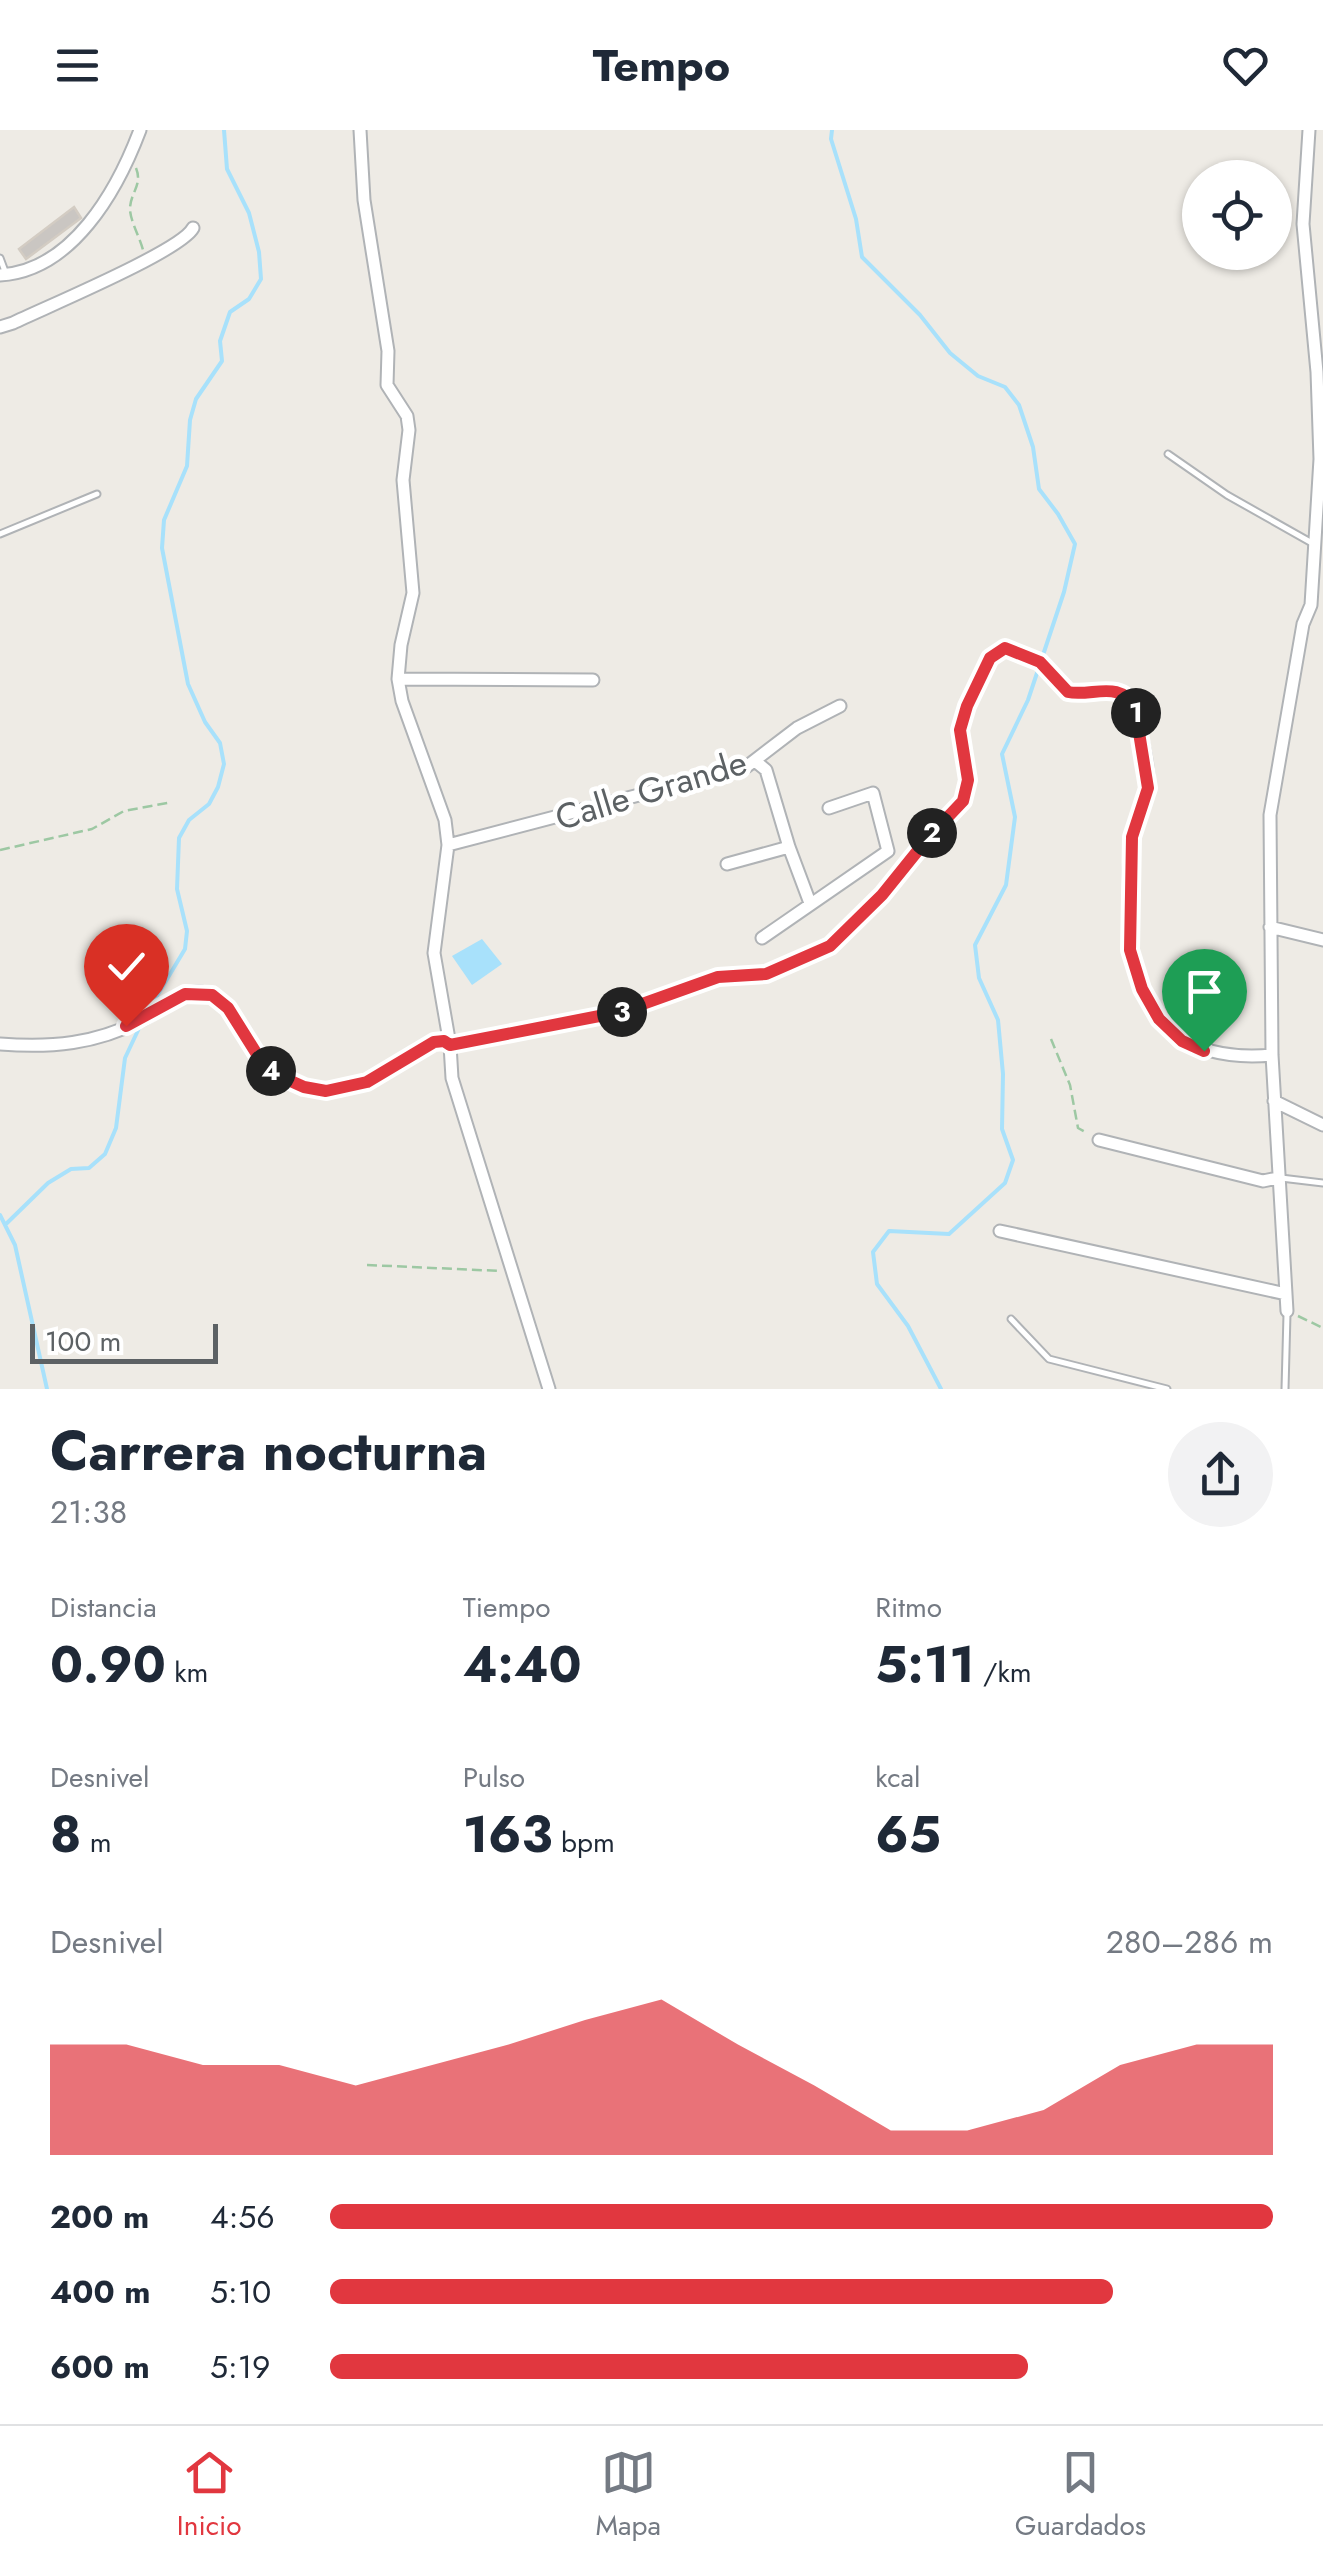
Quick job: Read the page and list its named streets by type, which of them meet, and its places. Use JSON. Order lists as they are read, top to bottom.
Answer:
{
  "streets": {
    "street": ["Calle Grande"]
  },
  "scale_bar": "100 m",
  "page": {
    "header": "Tempo",
    "pins": [
      "1",
      "2",
      "3",
      "4"
    ],
    "scale": "100 m",
    "heading": ["Carrera nocturna", "21:38"],
    "stats": [
      ["Distancia", "0.90 km"],
      ["Tiempo", "4:40"],
      ["Ritmo", "5:11 /km"],
      ["Desnivel", "8 m"],
      ["Pulso", "163 bpm"],
      ["kcal", "65"]
    ],
    "chart": ["Desnivel", "280–286 m"],
    "list": [
      {
        "name": "200 m",
        "note": "4:56"
      },
      {
        "name": "400 m",
        "note": "5:10"
      },
      {
        "name": "600 m",
        "note": "5:19"
      }
    ],
    "tabs": ["Inicio", "Mapa", "Guardados"]
  }
}
